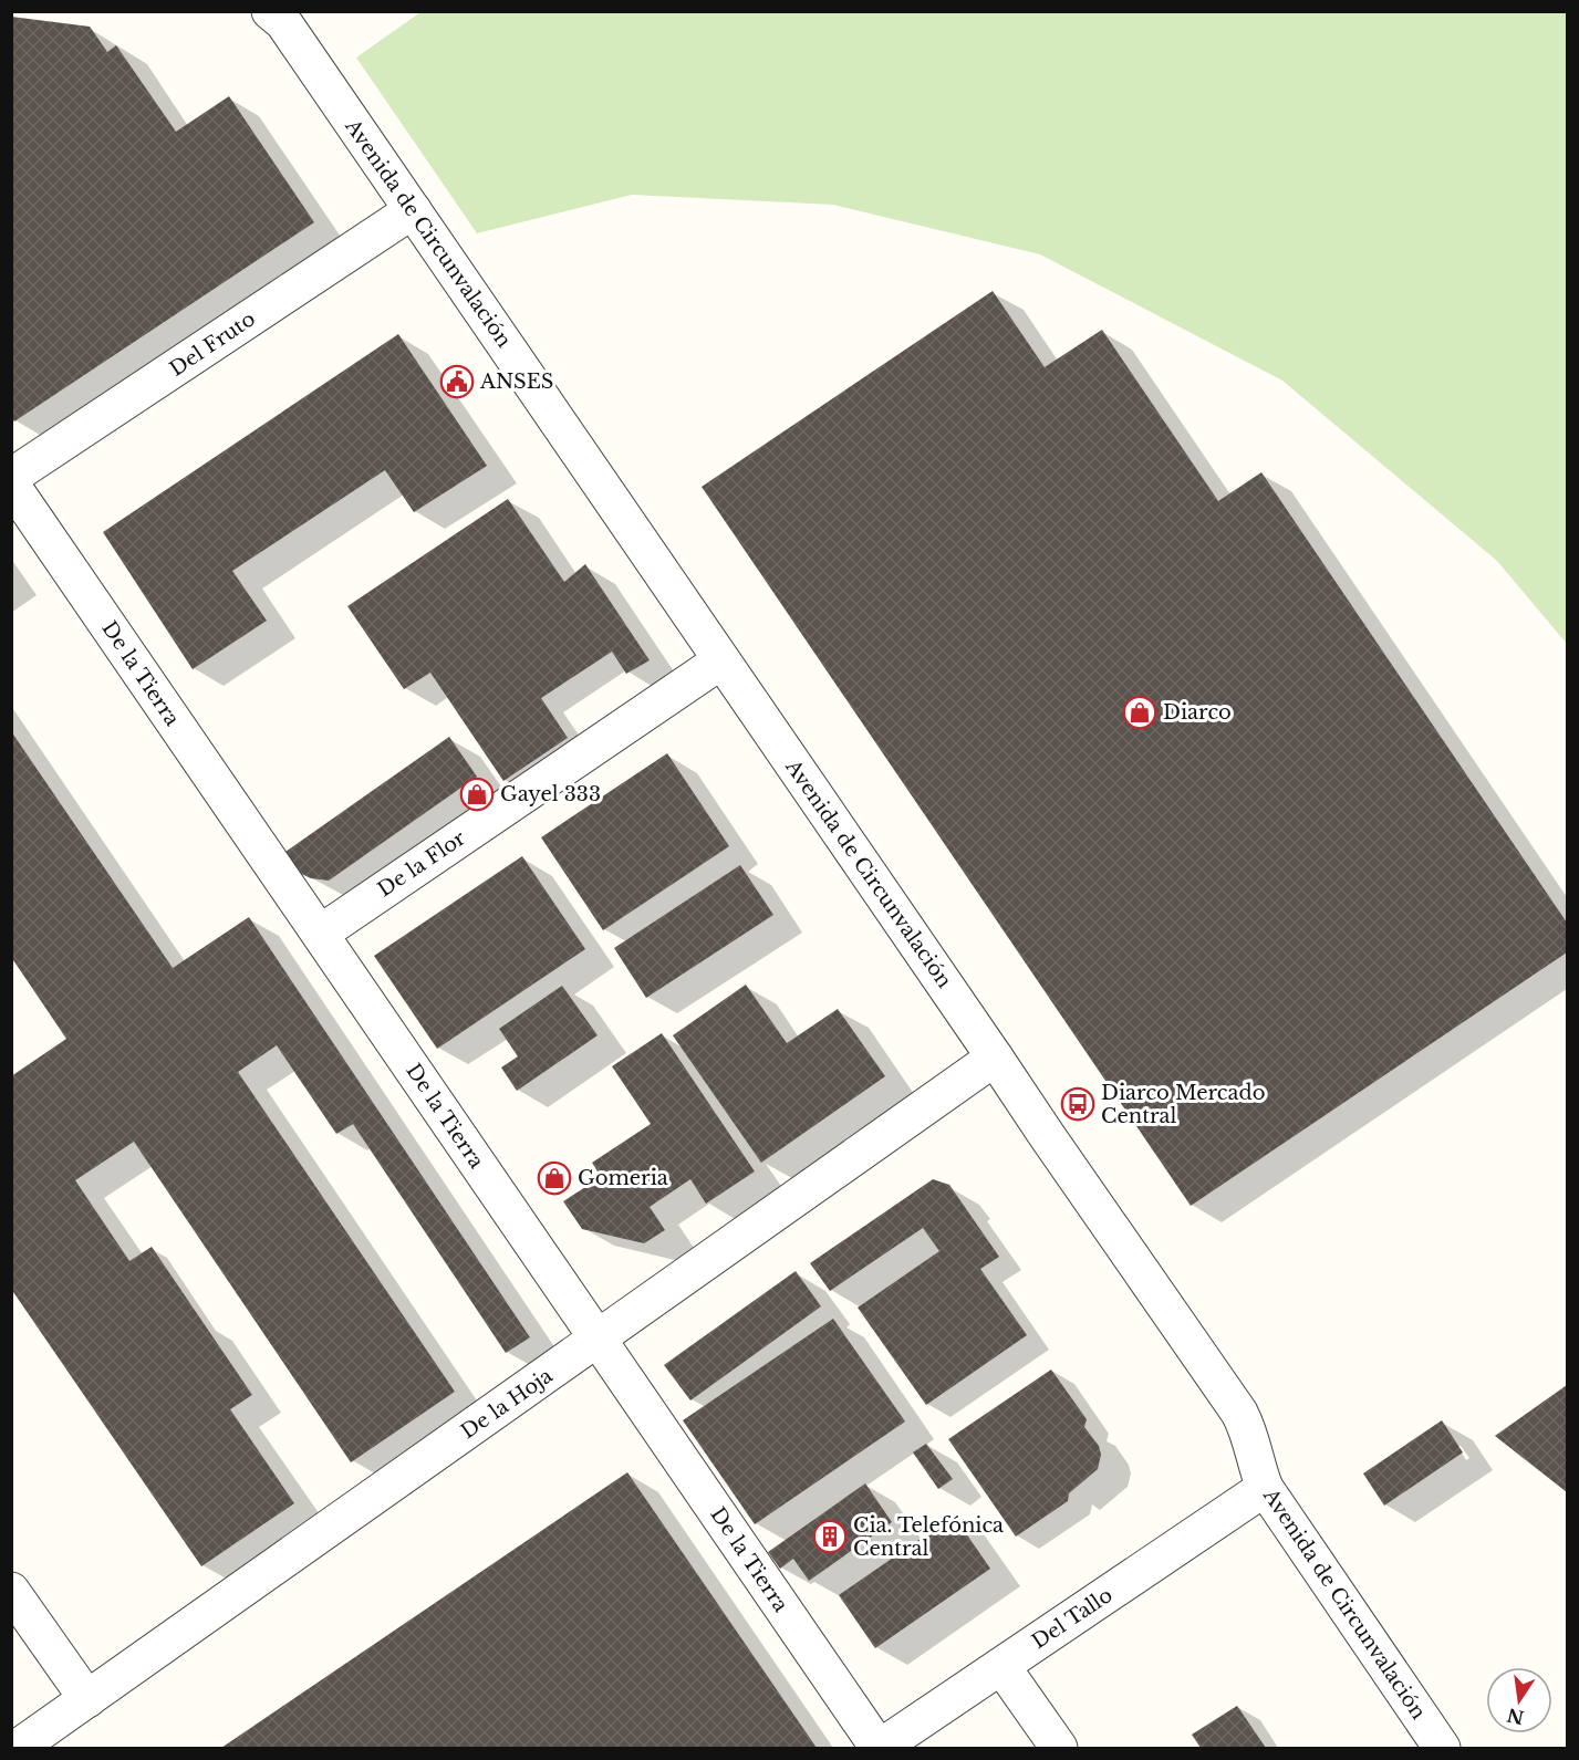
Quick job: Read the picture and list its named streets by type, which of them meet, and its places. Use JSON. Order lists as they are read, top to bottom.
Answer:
{
  "streets": {
    "street": [
      "Avenida de Circunvalación",
      "Del Fruto",
      "De la Tierra",
      "De la Flor",
      "De la Hoja",
      "Del Tallo"
    ]
  },
  "crossings": [
    ["Avenida de Circunvalación", "Del Fruto"],
    ["Avenida de Circunvalación", "De la Flor"],
    ["Avenida de Circunvalación", "De la Hoja"],
    ["Avenida de Circunvalación", "Del Tallo"],
    ["De la Tierra", "De la Flor"],
    ["De la Tierra", "De la Hoja"],
    ["De la Tierra", "Del Tallo"]
  ],
  "places": {
    "public building": ["ANSES"],
    "shop": ["Diarco", "Gayel 333", "Gomeria"],
    "bus stop": ["Diarco Mercado Central"],
    "building": ["Cia. Telefónica Central"]
  },
  "north": "bottom"
}
